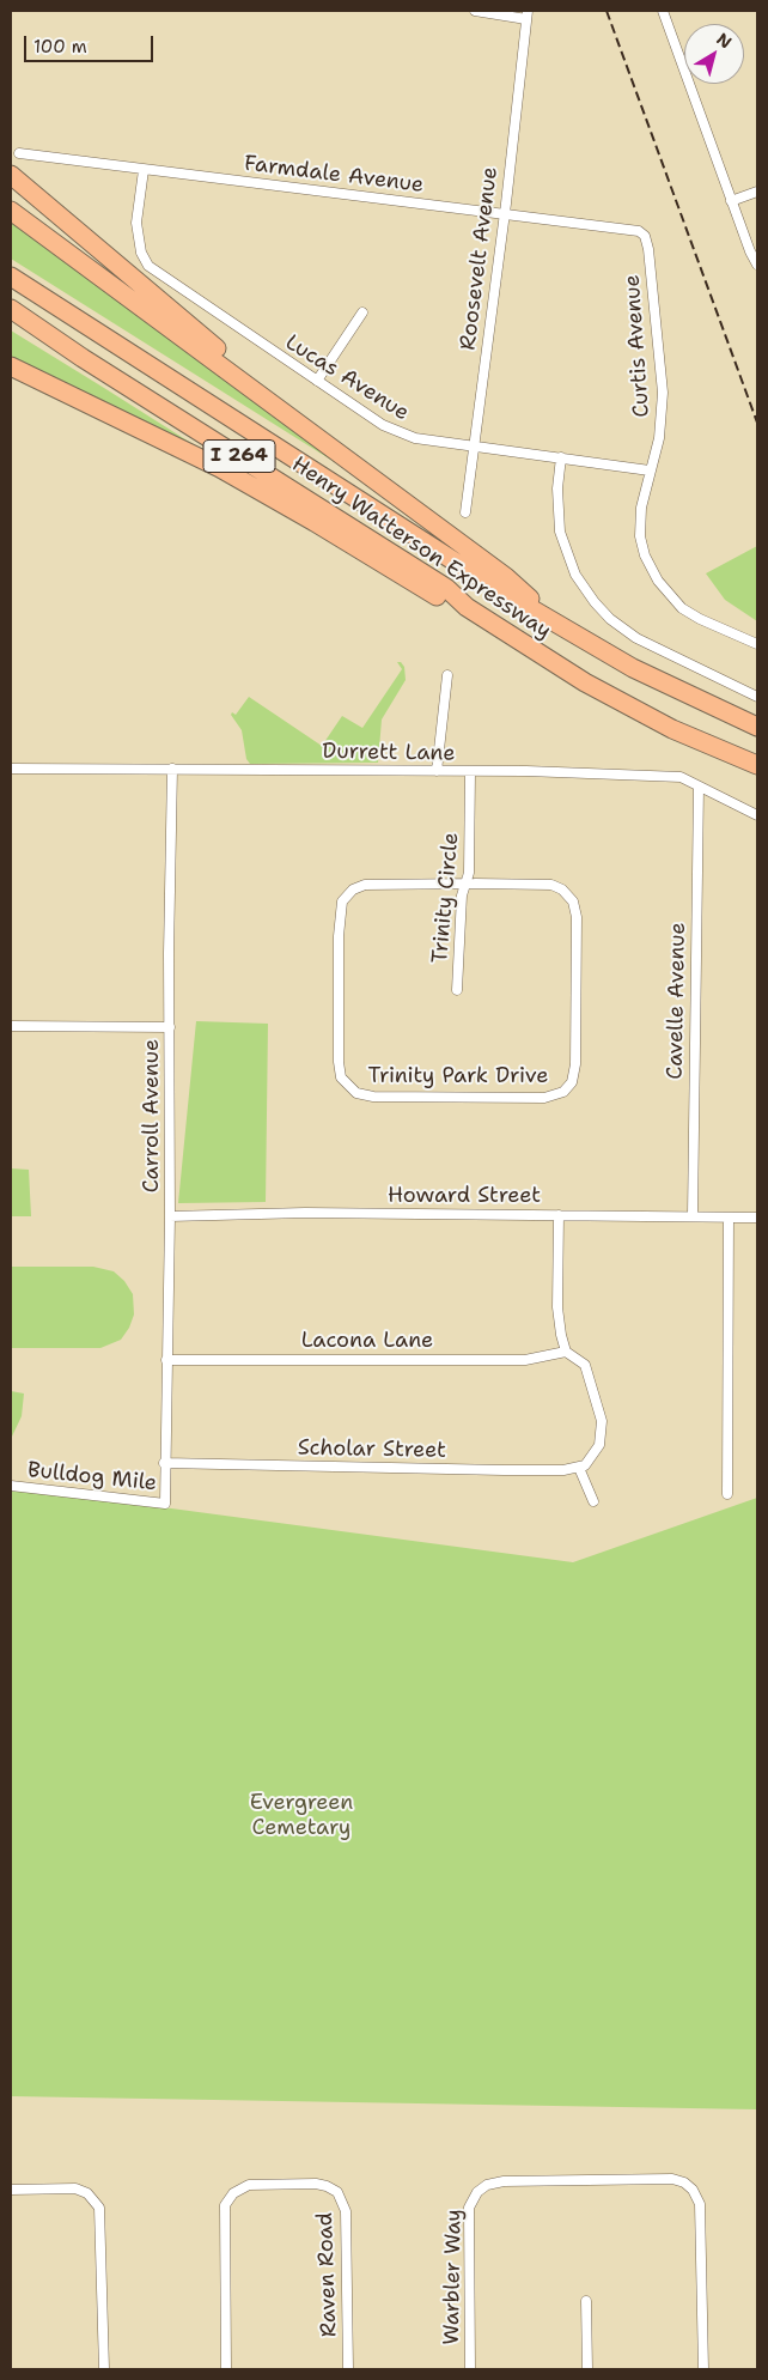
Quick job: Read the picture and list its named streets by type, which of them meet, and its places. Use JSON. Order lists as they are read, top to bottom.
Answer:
{
  "streets": {
    "highway": ["I 264", "Henry Watterson Expressway"],
    "street": [
      "Farmdale Avenue",
      "Roosevelt Avenue",
      "Curtis Avenue",
      "Lucas Avenue",
      "Durrett Lane",
      "Trinity Circle",
      "Cavelle Avenue",
      "Trinity Park Drive",
      "Carroll Avenue",
      "Howard Street",
      "Lacona Lane",
      "Scholar Street",
      "Bulldog Mile",
      "Raven Road",
      "Warbler Way"
    ]
  },
  "crossings": [
    ["Farmdale Avenue", "Roosevelt Avenue"],
    ["Farmdale Avenue", "Curtis Avenue"],
    ["Farmdale Avenue", "Lucas Avenue"],
    ["Roosevelt Avenue", "Lucas Avenue"],
    ["Curtis Avenue", "Lucas Avenue"],
    ["Durrett Lane", "Trinity Circle"],
    ["Durrett Lane", "Cavelle Avenue"],
    ["Durrett Lane", "Carroll Avenue"],
    ["Trinity Circle", "Trinity Park Drive"],
    ["Cavelle Avenue", "Howard Street"],
    ["Carroll Avenue", "Howard Street"],
    ["Carroll Avenue", "Lacona Lane"],
    ["Carroll Avenue", "Scholar Street"],
    ["Carroll Avenue", "Bulldog Mile"],
    ["Scholar Street", "Bulldog Mile"]
  ],
  "parks": ["Evergreen Cemetary"],
  "scale_bar": "100 m",
  "north": "top right"
}
